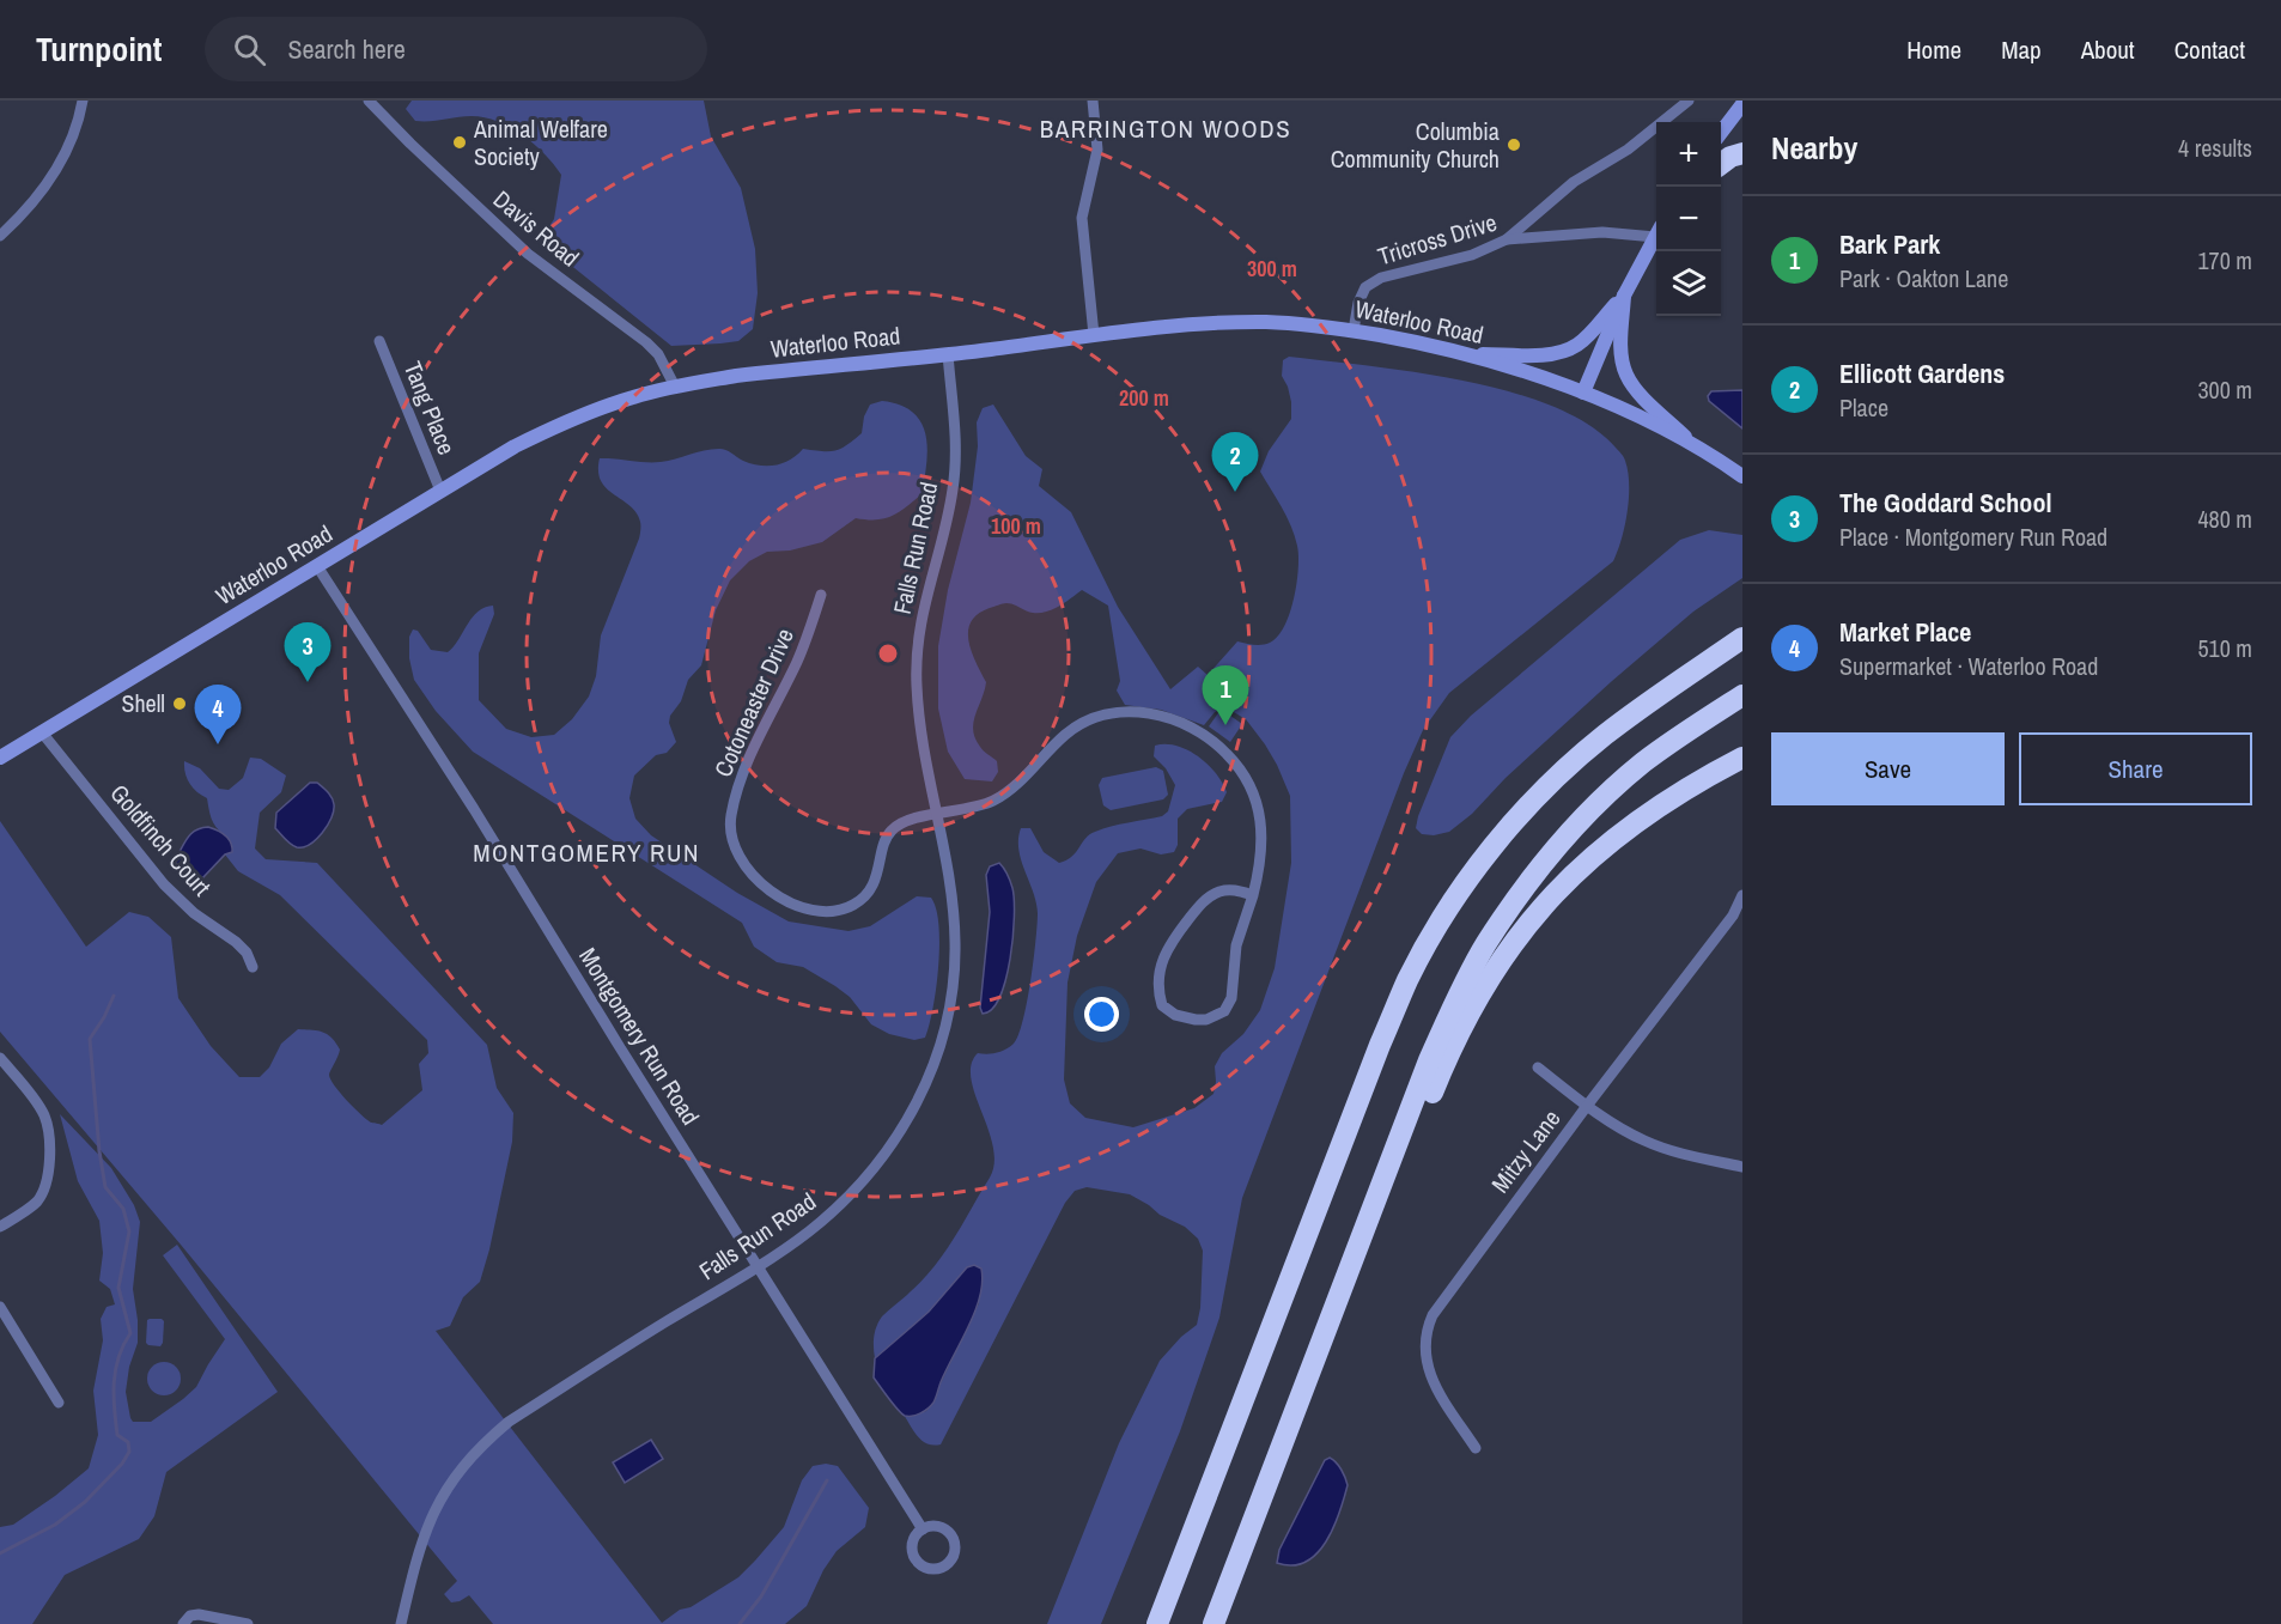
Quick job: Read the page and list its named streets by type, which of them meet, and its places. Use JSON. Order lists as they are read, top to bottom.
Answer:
{
  "streets": {
    "main road": ["Waterloo Road"],
    "street": [
      "Davis Road",
      "Tricross Drive",
      "Tang Place",
      "Falls Run Road",
      "Cotoneaster Drive",
      "Goldfinch Court",
      "Montgomery Run Road",
      "Mitzy Lane"
    ]
  },
  "crossings": [
    ["Davis Road", "Waterloo Road"],
    ["Tricross Drive", "Waterloo Road"],
    ["Waterloo Road", "Tang Place"],
    ["Waterloo Road", "Falls Run Road"],
    ["Waterloo Road", "Goldfinch Court"],
    ["Waterloo Road", "Montgomery Run Road"],
    ["Falls Run Road", "Cotoneaster Drive"],
    ["Falls Run Road", "Montgomery Run Road"]
  ],
  "districts": ["BARRINGTON WOODS", "MONTGOMERY RUN"],
  "places": ["Animal Welfare Society", "Columbia Community Church", "Shell"],
  "page": {
    "header": "Turnpoint",
    "search": "Search here",
    "nav": [
      "Home",
      "Map",
      "About",
      "Contact"
    ],
    "heading": ["Nearby", "4 results"],
    "map_buttons": ["+", "−"],
    "list": [
      {
        "mark": "1",
        "name": "Bark Park",
        "note": "Park · Oakton Lane",
        "value": "170 m"
      },
      {
        "mark": "2",
        "name": "Ellicott Gardens",
        "note": "Place",
        "value": "300 m"
      },
      {
        "mark": "3",
        "name": "The Goddard School",
        "note": "Place · Montgomery Run Road",
        "value": "480 m"
      },
      {
        "mark": "4",
        "name": "Market Place",
        "note": "Supermarket · Waterloo Road",
        "value": "510 m"
      }
    ],
    "pins": [
      "2",
      "3",
      "1",
      "4"
    ],
    "buttons": ["Save", "Share"]
  },
  "rings": ["300 m", "200 m", "100 m"]
}
